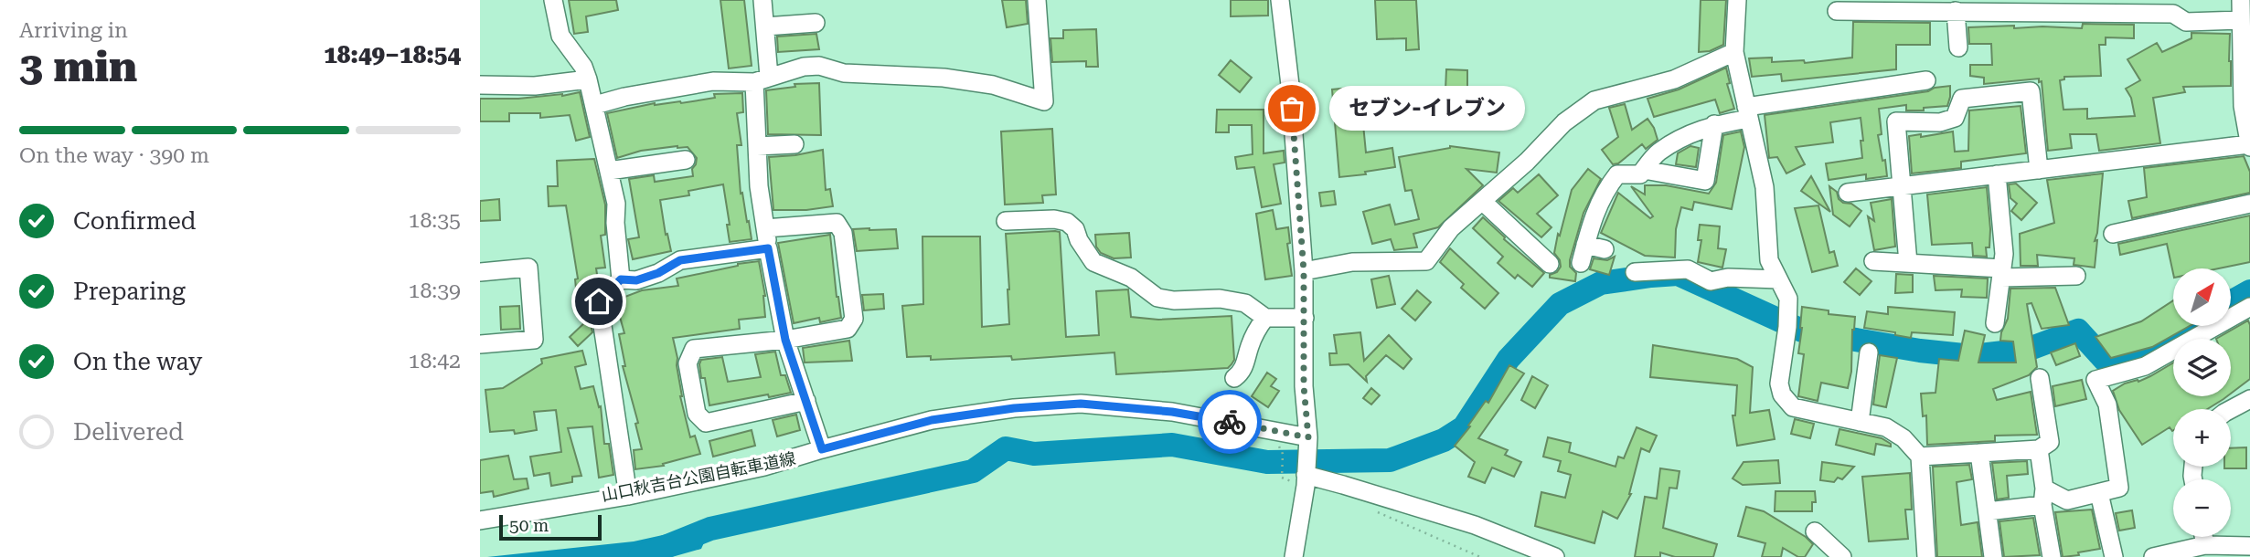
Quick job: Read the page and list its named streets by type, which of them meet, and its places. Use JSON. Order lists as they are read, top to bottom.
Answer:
{
  "places": ["セブン-イレブン"],
  "scale_bar": "50 m",
  "north": "top right",
  "page": {
    "heading": ["3 min", "Arriving in", "18:49–18:54"],
    "bubble": "セブン-イレブン",
    "bar": "On the way · 390 m",
    "list": [
      ["Confirmed", "18:35"],
      ["Preparing", "18:39"],
      ["On the way", "18:42"],
      "Delivered"
    ],
    "map_buttons": ["+", "−"],
    "scale": "50 m"
  }
}
